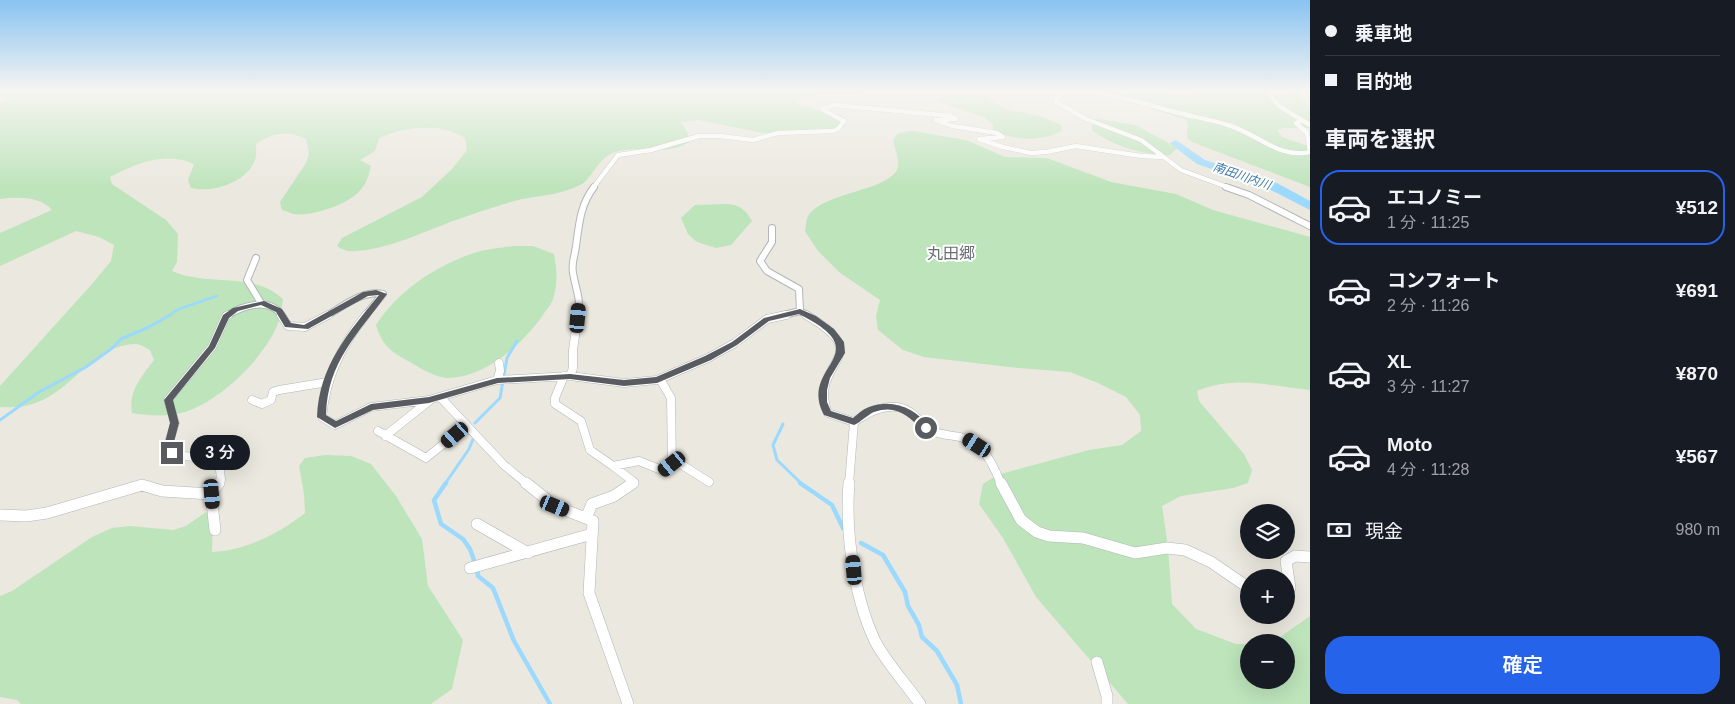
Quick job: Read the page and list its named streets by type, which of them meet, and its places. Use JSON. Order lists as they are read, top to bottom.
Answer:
{
  "districts": ["丸田郷"],
  "water": ["南田川内川"],
  "page": {
    "banner": ["乗車地", "目的地"],
    "heading": "車両を選択",
    "list": [
      {
        "name": "エコノミー",
        "note": "1 分 · 11:25",
        "value": "¥512"
      },
      {
        "name": "コンフォート",
        "note": "2 分 · 11:26",
        "value": "¥691"
      },
      {
        "name": "XL",
        "note": "3 分 · 11:27",
        "value": "¥870"
      },
      {
        "name": "Moto",
        "note": "4 分 · 11:28",
        "value": "¥567"
      }
    ],
    "bubble": "3 分",
    "pay": ["現金", "980 m"],
    "map_buttons": ["+", "−"],
    "buttons": "確定"
  }
}
